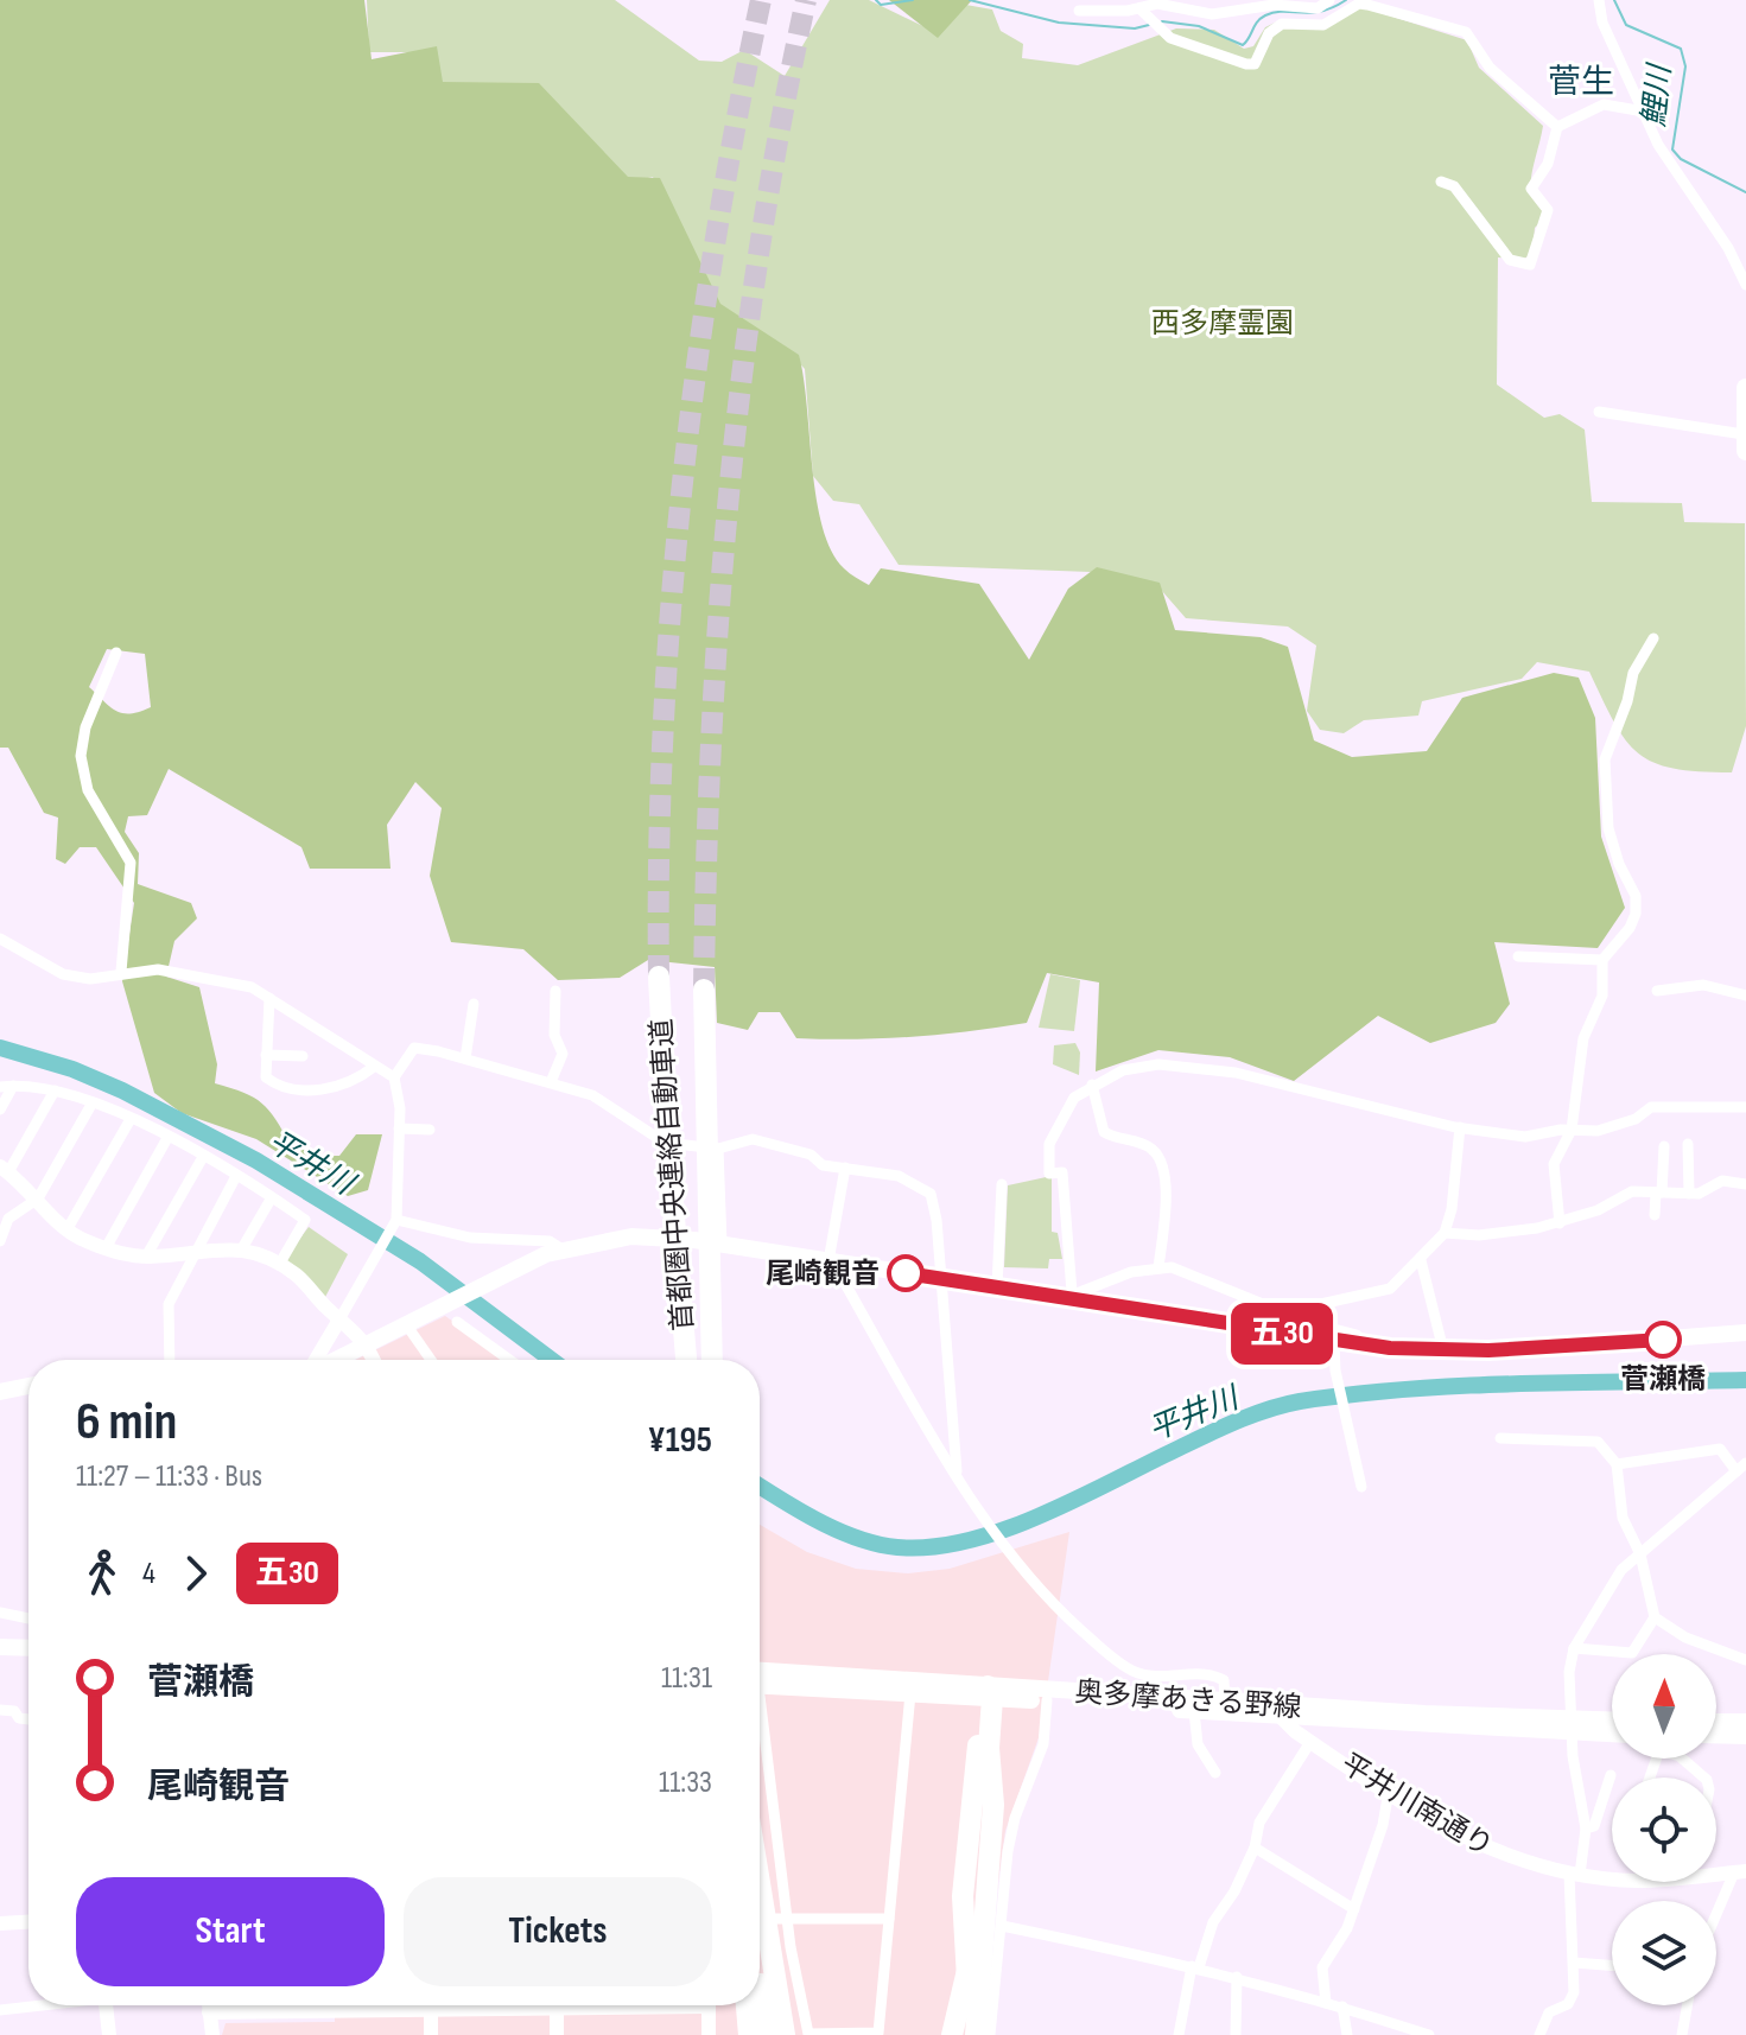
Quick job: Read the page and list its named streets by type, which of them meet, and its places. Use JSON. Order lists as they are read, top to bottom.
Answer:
{
  "streets": {
    "highway": ["首都圏中央連絡自動車道"],
    "main road": ["奥多摩あきる野線"],
    "street": ["平井川南通り"]
  },
  "crossings": [
    ["奥多摩あきる野線", "平井川南通り"]
  ],
  "districts": ["菅生"],
  "water": ["鯉川", "平井川"],
  "parks": ["西多摩霊園"],
  "places": ["尾崎観音", "菅瀬橋"],
  "lines": ["bus line 五30"],
  "north": "top",
  "page": {
    "on_map": "五30",
    "heading": ["6 min", "11:27 – 11:33 · Bus", "¥195"],
    "legs": ["4", "五30"],
    "list": [
      {
        "name": "菅瀬橋",
        "value": "11:31"
      },
      {
        "name": "尾崎観音",
        "value": "11:33"
      }
    ],
    "buttons": ["Start", "Tickets"]
  }
}
